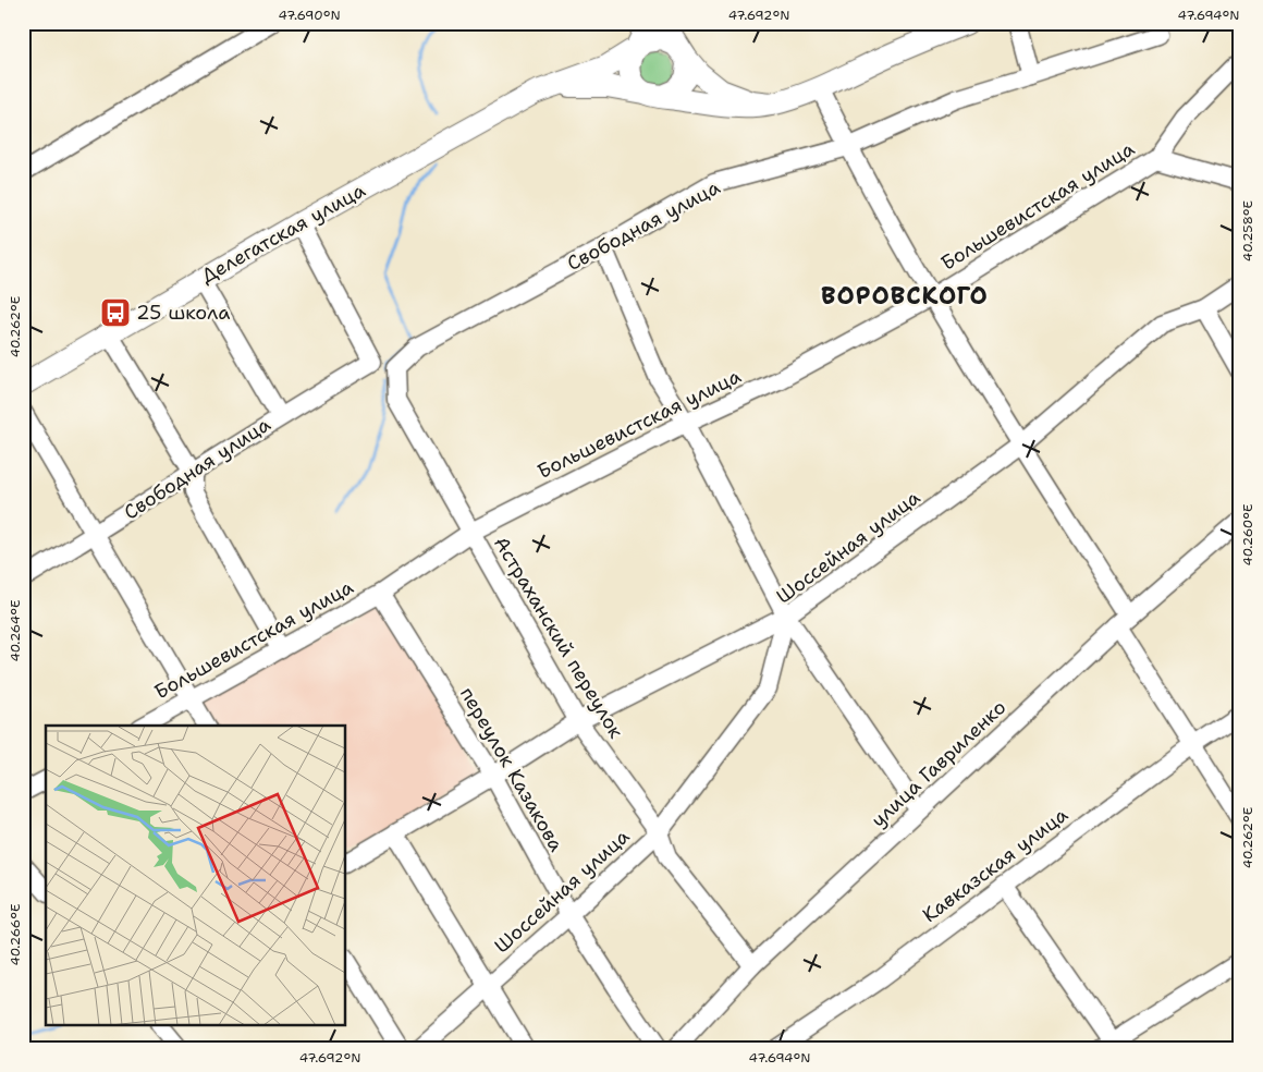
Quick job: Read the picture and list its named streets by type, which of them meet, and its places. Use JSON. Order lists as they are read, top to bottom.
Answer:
{
  "streets": {
    "main road": ["Делегатская улица"],
    "street": [
      "Большевистская улица",
      "Свободная улица",
      "Шоссейная улица",
      "Астраханский переулок",
      "улица Гавриленко",
      "переулок Казакова",
      "Кавказская улица"
    ]
  },
  "crossings": [
    ["Большевистская улица", "Астраханский переулок"],
    ["Большевистская улица", "переулок Казакова"],
    ["Свободная улица", "Делегатская улица"],
    ["Свободная улица", "Астраханский переулок"],
    ["Шоссейная улица", "Астраханский переулок"],
    ["Шоссейная улица", "переулок Казакова"],
    ["Астраханский переулок", "улица Гавриленко"]
  ],
  "districts": ["ВОРОВСКОГО"],
  "places": {
    "bus stop": ["25 школа"]
  },
  "coordinates": [
    "47.690°N",
    "47.692°N",
    "47.694°N",
    "40.258°E",
    "40.262°E",
    "40.260°E",
    "40.264°E",
    "40.266°E"
  ]
}
